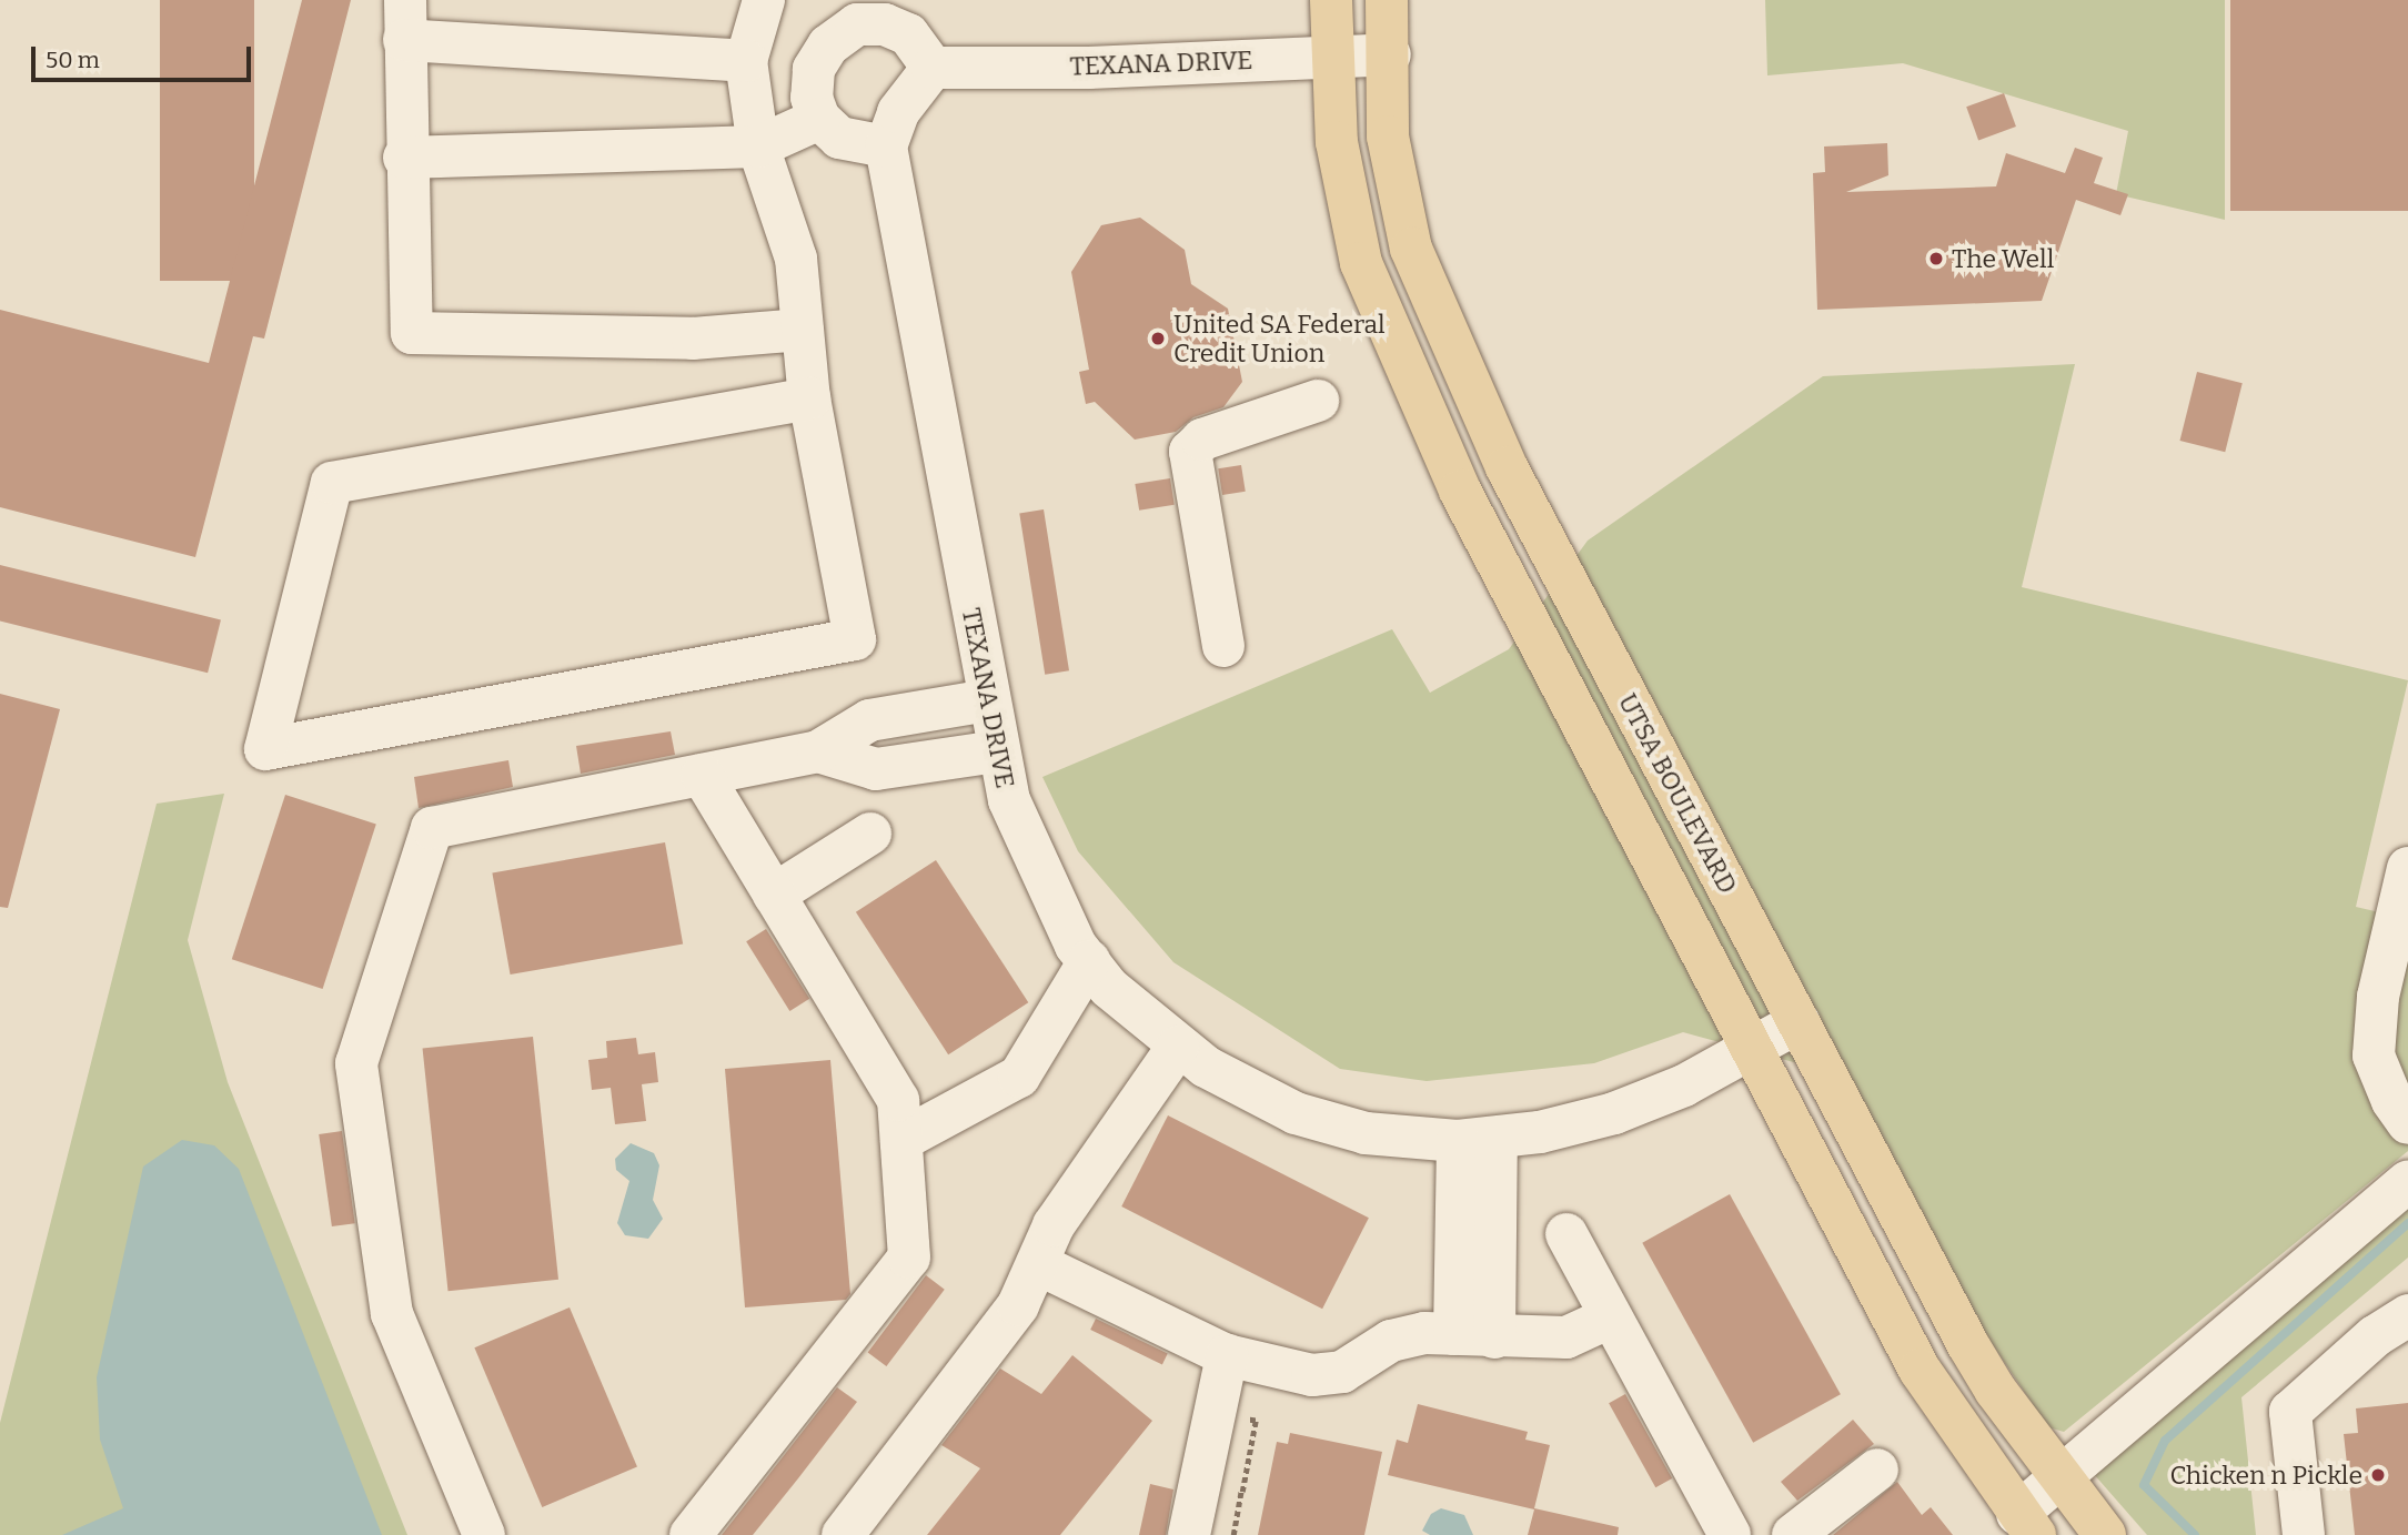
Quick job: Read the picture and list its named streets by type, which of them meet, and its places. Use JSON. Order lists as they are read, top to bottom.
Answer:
{
  "streets": {
    "main road": ["UTSA BOULEVARD"],
    "street": ["TEXANA DRIVE"]
  },
  "crossings": [
    ["TEXANA DRIVE", "UTSA BOULEVARD"]
  ],
  "places": ["The Well", "United SA Federal Credit Union", "Chicken n Pickle"],
  "scale_bar": "50 m"
}
